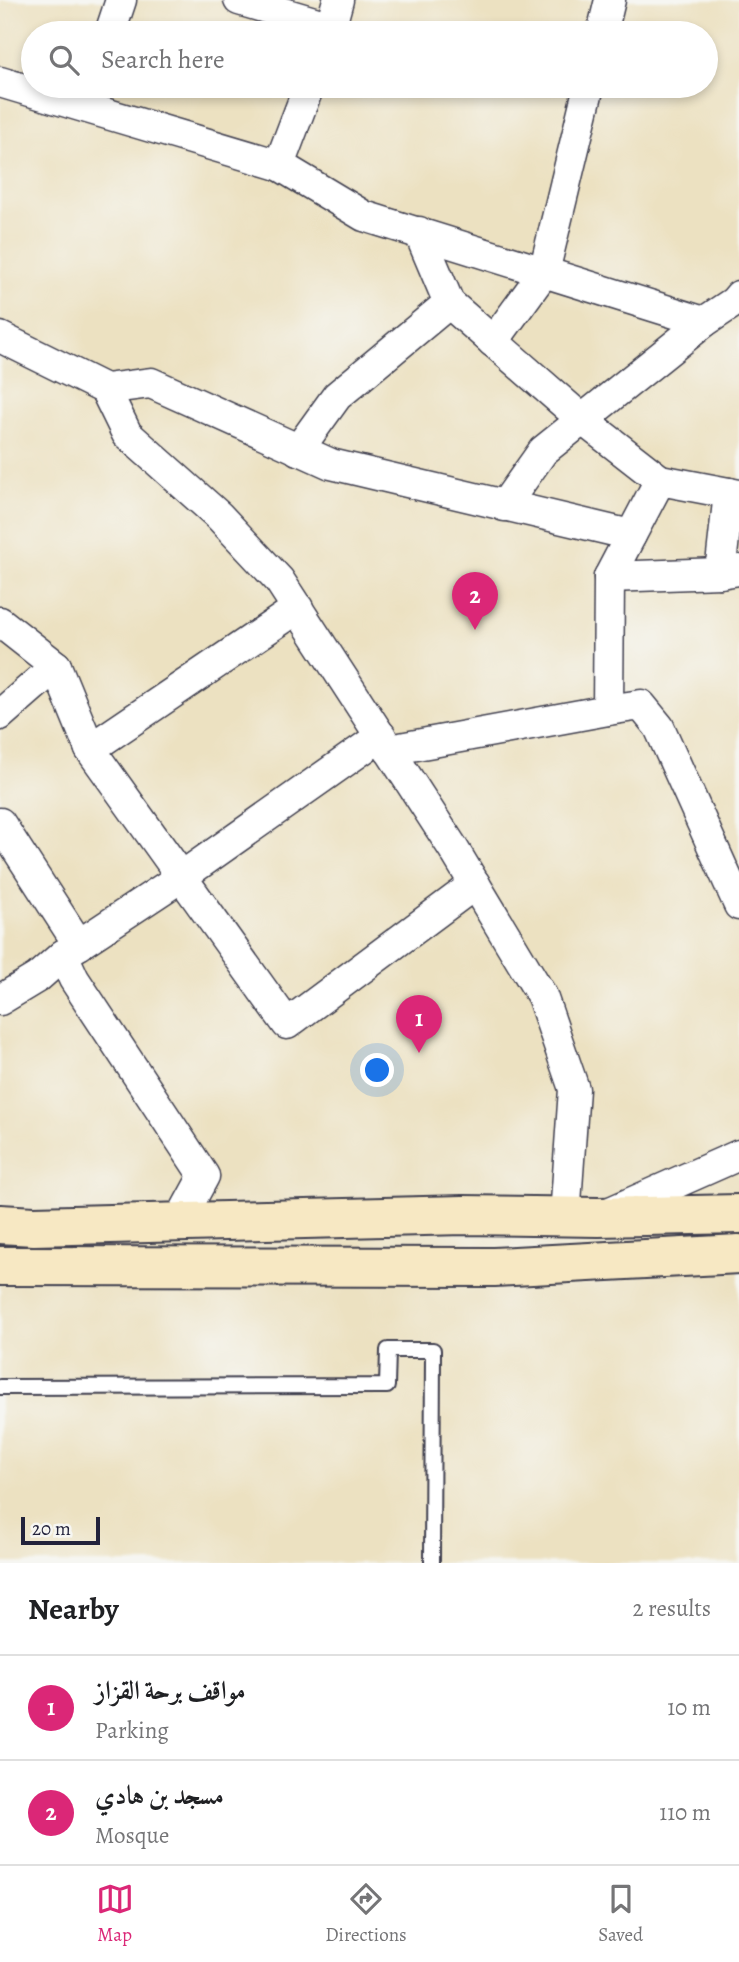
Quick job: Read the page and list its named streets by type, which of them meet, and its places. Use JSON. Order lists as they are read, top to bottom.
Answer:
{
  "scale_bar": "20 m",
  "page": {
    "search": "Search here",
    "pins": ["2", "1"],
    "scale": "20 m",
    "heading": ["Nearby", "2 results"],
    "list": [
      {
        "mark": "1",
        "name": "مواقف برحة القزاز",
        "note": "Parking",
        "value": "10 m"
      },
      {
        "mark": "2",
        "name": "مسجد بن هادي",
        "note": "Mosque",
        "value": "110 m"
      }
    ],
    "nav": ["Map", "Directions", "Saved"]
  }
}
